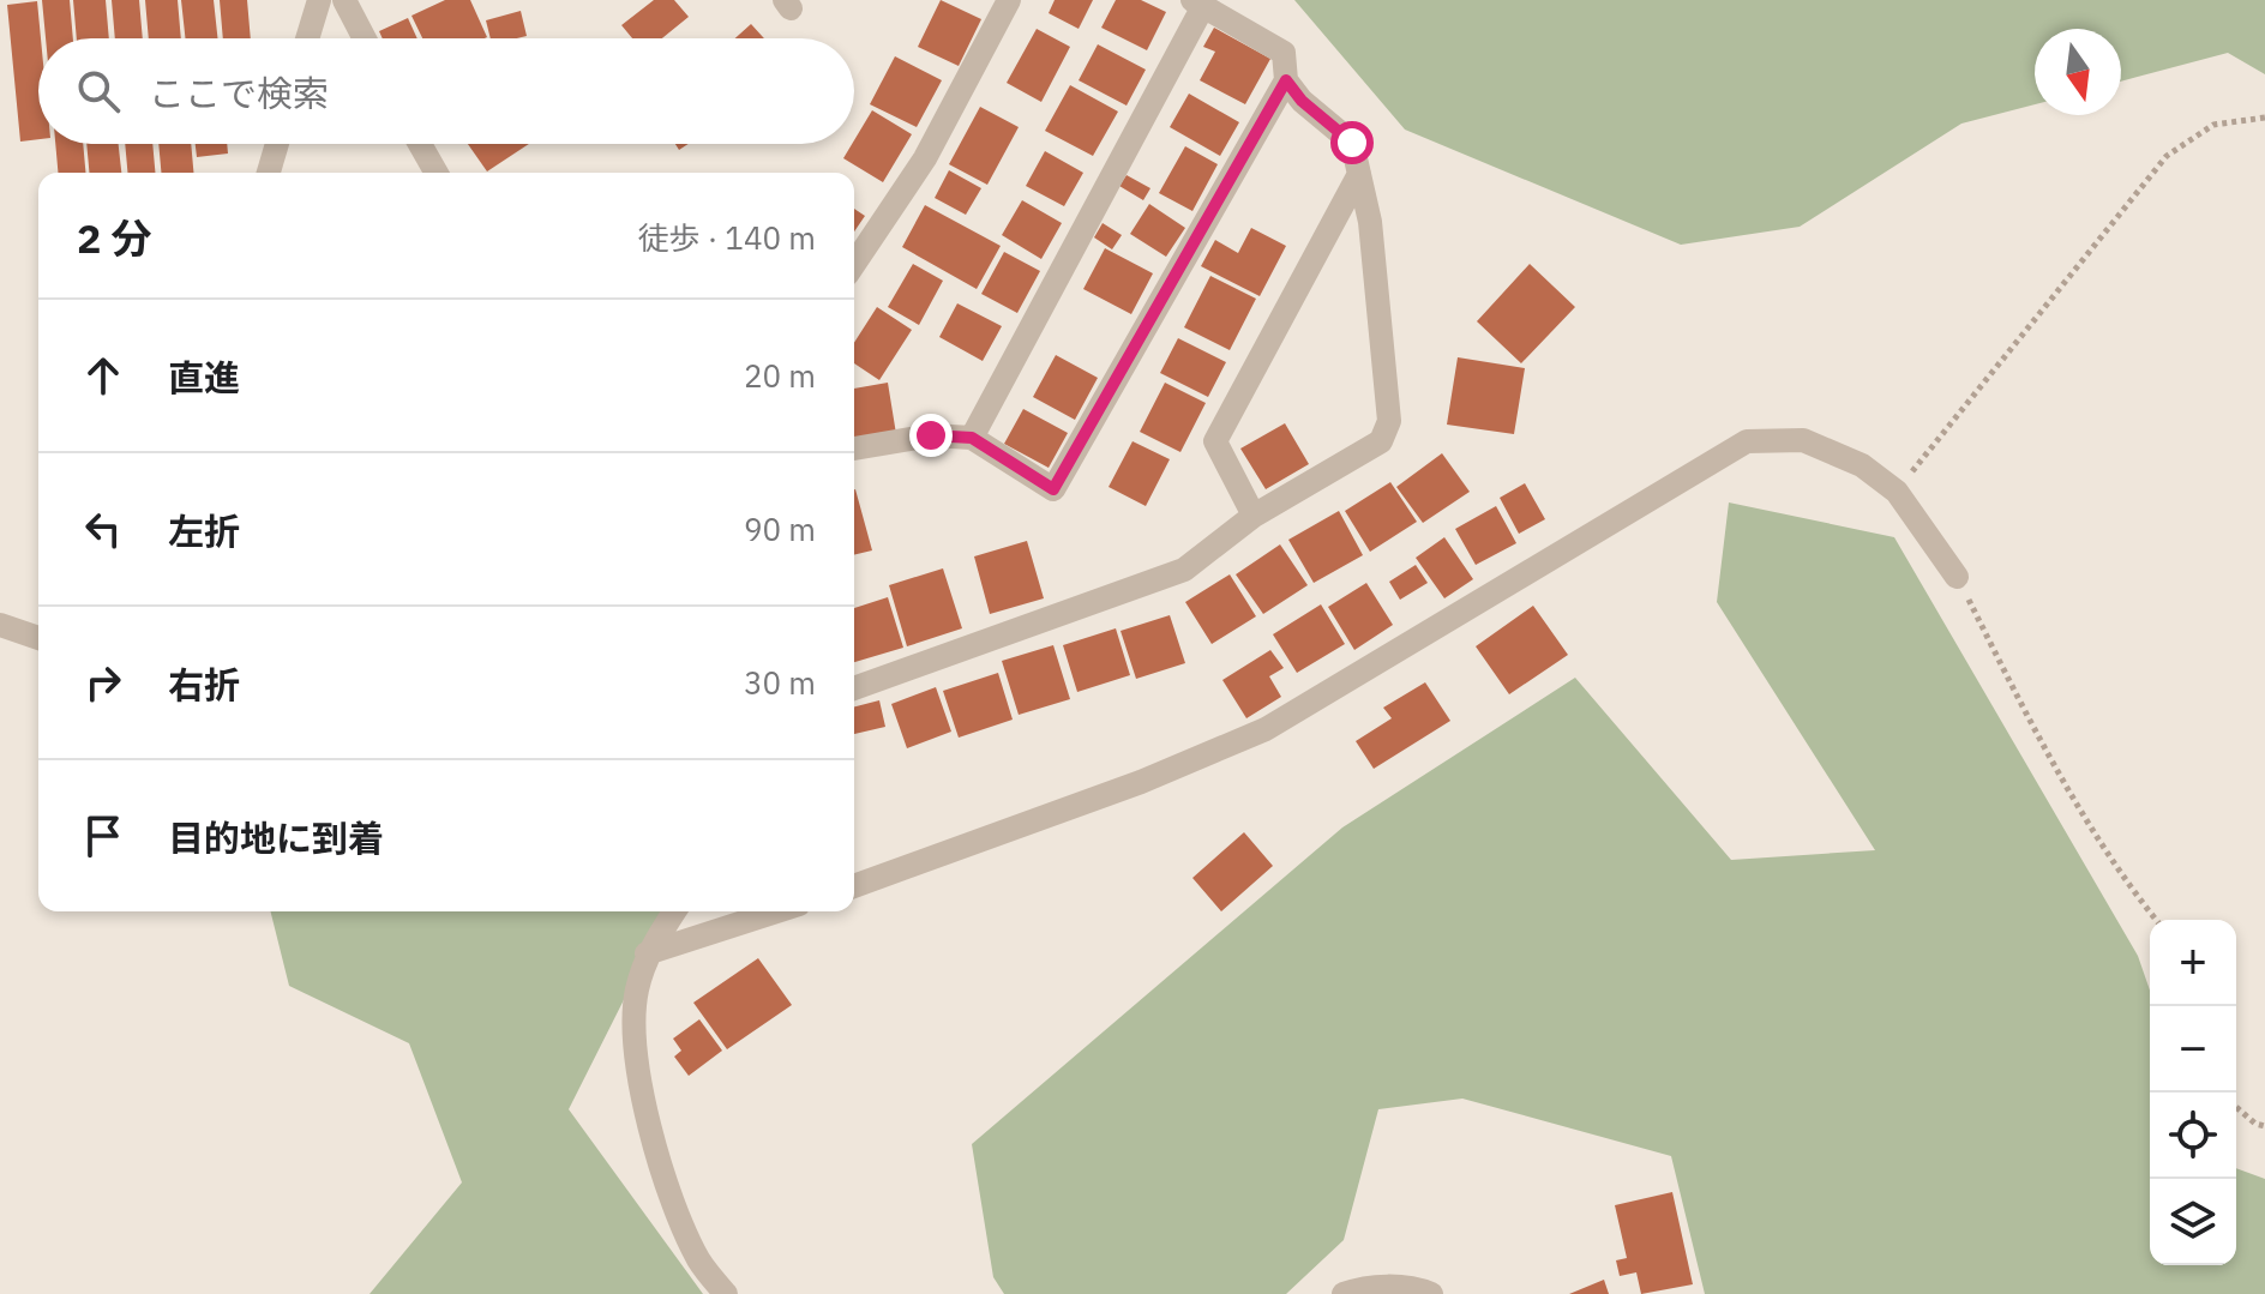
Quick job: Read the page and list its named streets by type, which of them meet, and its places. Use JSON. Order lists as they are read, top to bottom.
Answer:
{
  "north": "bottom",
  "page": {
    "search": "ここで検索",
    "heading": ["2 分", "徒歩 · 140 m"],
    "list": [
      ["直進", "20 m"],
      ["左折", "90 m"],
      ["右折", "30 m"],
      "目的地に到着"
    ],
    "map_buttons": ["+", "−"]
  }
}
